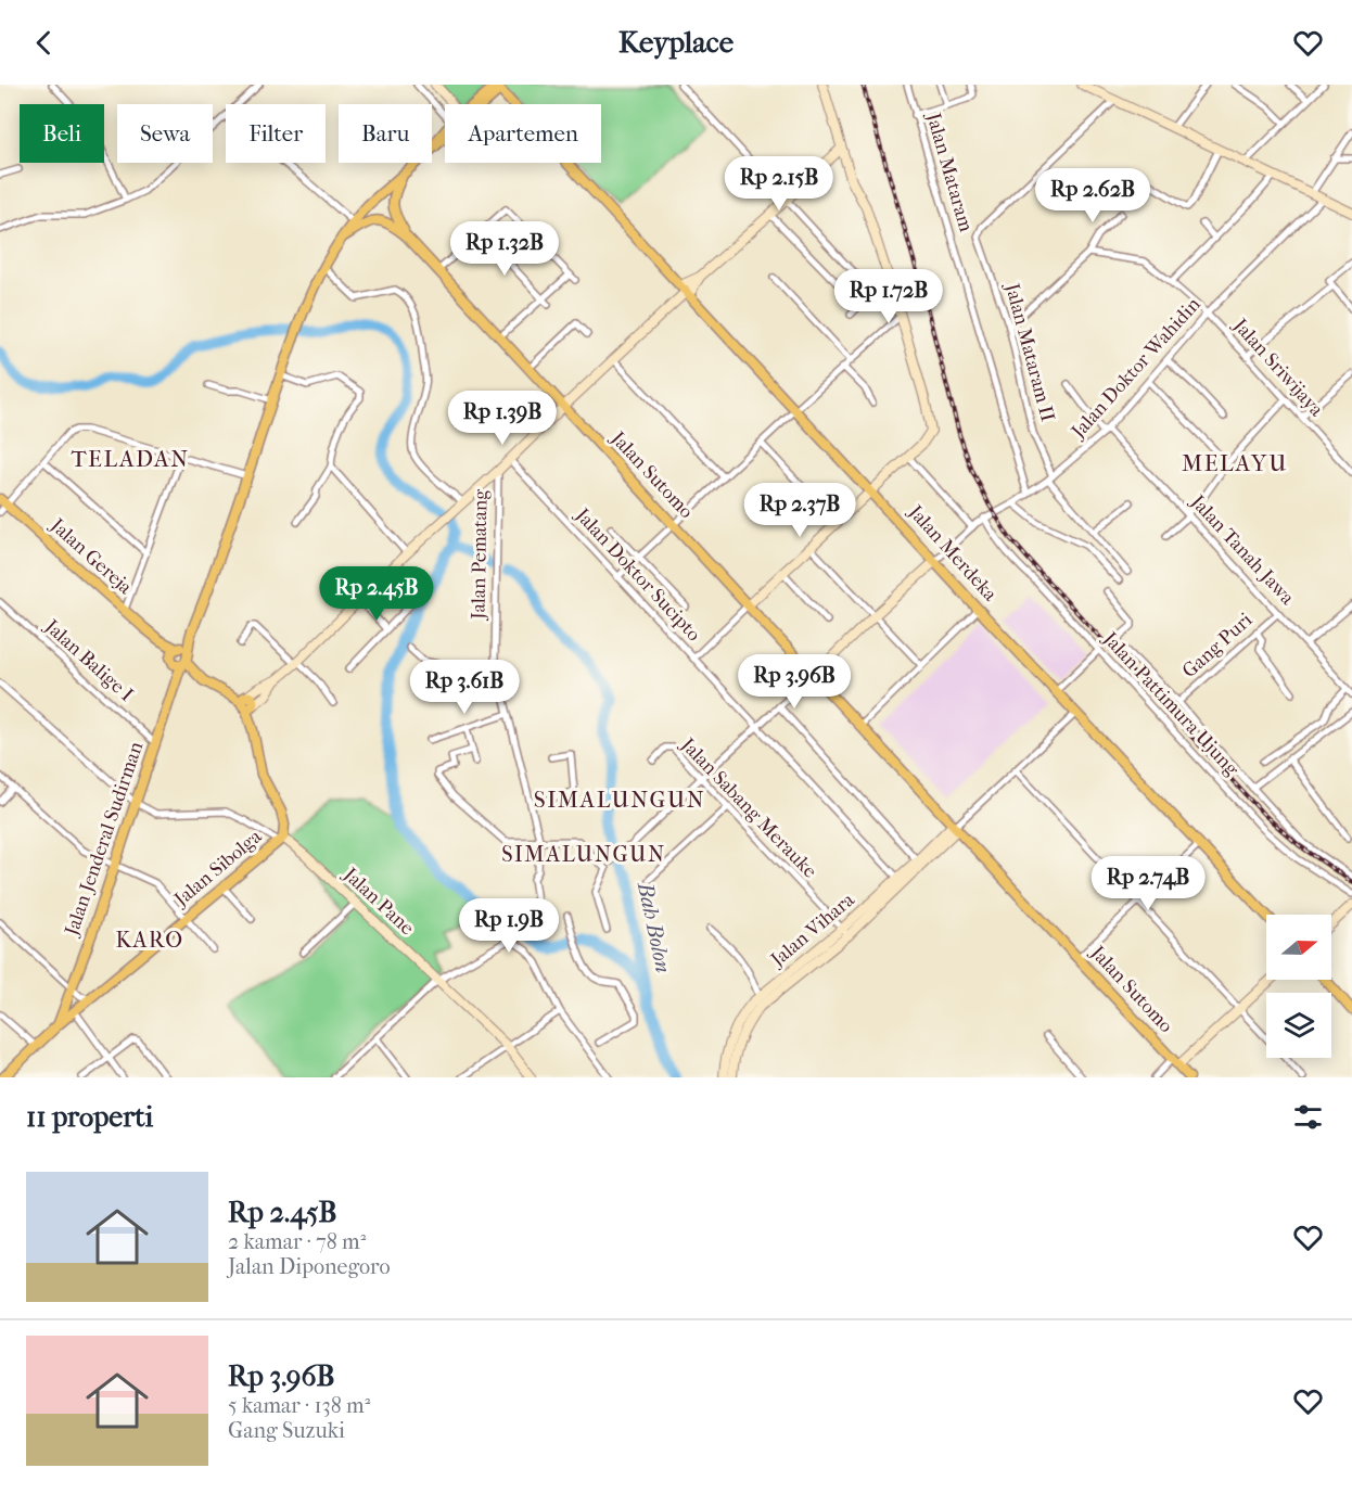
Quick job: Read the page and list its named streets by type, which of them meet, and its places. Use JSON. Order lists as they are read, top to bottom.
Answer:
{
  "streets": {
    "main road": [
      "Jalan Sutomo",
      "Jalan Merdeka",
      "Jalan Gereja",
      "Jalan Jenderal Sudirman",
      "Jalan Sibolga"
    ],
    "street": [
      "Jalan Mataram",
      "Jalan Mataram II",
      "Jalan Doktor Wahidin",
      "Jalan Sriwijaya",
      "Jalan Tanah Jawa",
      "Jalan Pematang",
      "Jalan Doktor Sucipto",
      "Gang Puri",
      "Jalan Balige I",
      "Jalan Pattimura Ujung",
      "Jalan Sabang Merauke",
      "Jalan Pane",
      "Jalan Vihara"
    ]
  },
  "crossings": [
    ["Jalan Mataram", "Jalan Doktor Wahidin"],
    ["Jalan Mataram II", "Jalan Doktor Wahidin"],
    ["Jalan Doktor Wahidin", "Jalan Sriwijaya"],
    ["Jalan Doktor Wahidin", "Jalan Sutomo"],
    ["Jalan Doktor Wahidin", "Jalan Tanah Jawa"],
    ["Jalan Doktor Wahidin", "Jalan Merdeka"],
    ["Jalan Doktor Wahidin", "Jalan Doktor Sucipto"],
    ["Jalan Doktor Wahidin", "Jalan Pattimura Ujung"],
    ["Jalan Doktor Wahidin", "Jalan Sabang Merauke"],
    ["Jalan Sutomo", "Jalan Vihara"],
    ["Jalan Tanah Jawa", "Gang Puri"],
    ["Jalan Gereja", "Jalan Jenderal Sudirman"],
    ["Jalan Doktor Sucipto", "Jalan Vihara"],
    ["Jalan Balige I", "Jalan Jenderal Sudirman"],
    ["Jalan Sabang Merauke", "Jalan Vihara"],
    ["Jalan Jenderal Sudirman", "Jalan Sibolga"],
    ["Jalan Sibolga", "Jalan Pane"]
  ],
  "districts": [
    "TELADAN",
    "MELAYU",
    "SIMALUNGUN",
    "SIMALUNGUN",
    "KARO"
  ],
  "water": ["Bah Bolon"],
  "north": "right",
  "page": {
    "header": "Keyplace",
    "chip": [
      "Beli",
      "Sewa",
      "Filter",
      "Baru",
      "Apartemen"
    ],
    "price": [
      "Rp 2.15B",
      "Rp 2.62B",
      "Rp 1.32B",
      "Rp 1.72B",
      "Rp 1.39B",
      "Rp 2.37B",
      "Rp 2.45B",
      "Rp 3.96B",
      "Rp 3.61B",
      "Rp 2.74B",
      "Rp 1.9B"
    ],
    "heading": "11 properti",
    "list": [
      {
        "name": "Rp 2.45B",
        "note": "2 kamar · 78 m² · Jalan Diponegoro"
      },
      {
        "name": "Rp 3.96B",
        "note": "5 kamar · 138 m² · Gang Suzuki"
      }
    ]
  }
}
